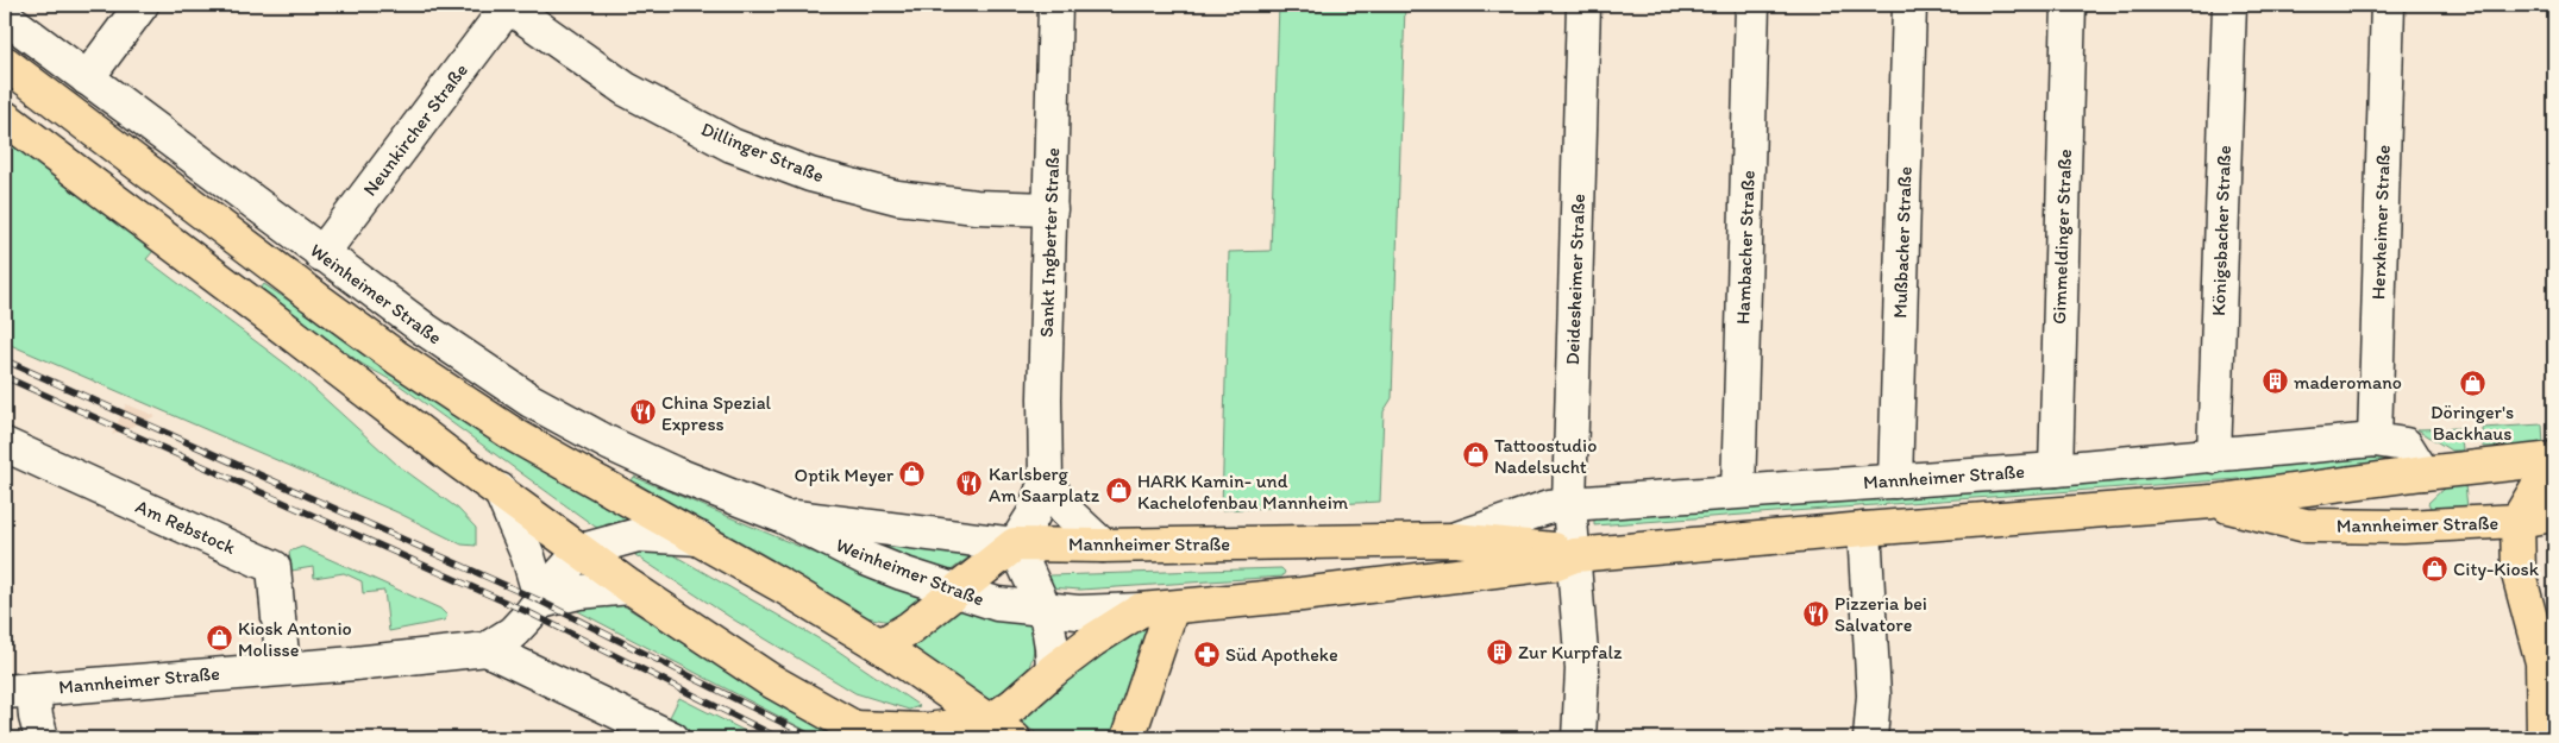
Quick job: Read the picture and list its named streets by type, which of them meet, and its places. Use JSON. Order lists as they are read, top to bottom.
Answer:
{
  "streets": {
    "main road": ["Mannheimer Straße"],
    "street": [
      "Neunkircher Straße",
      "Dillinger Straße",
      "Herxheimer Straße",
      "Königsbacher Straße",
      "Gimmeldinger Straße",
      "Sankt Ingberter Straße",
      "Mußbacher Straße",
      "Hambacher Straße",
      "Deidesheimer Straße",
      "Weinheimer Straße",
      "Am Rebstock"
    ]
  },
  "crossings": [
    ["Neunkircher Straße", "Dillinger Straße"],
    ["Neunkircher Straße", "Weinheimer Straße"],
    ["Dillinger Straße", "Sankt Ingberter Straße"],
    ["Herxheimer Straße", "Mannheimer Straße"],
    ["Königsbacher Straße", "Mannheimer Straße"],
    ["Gimmeldinger Straße", "Mannheimer Straße"],
    ["Sankt Ingberter Straße", "Weinheimer Straße"],
    ["Sankt Ingberter Straße", "Mannheimer Straße"],
    ["Mußbacher Straße", "Mannheimer Straße"],
    ["Hambacher Straße", "Mannheimer Straße"],
    ["Deidesheimer Straße", "Mannheimer Straße"],
    ["Weinheimer Straße", "Mannheimer Straße"],
    ["Mannheimer Straße", "Am Rebstock"]
  ],
  "places": {
    "building": ["maderomano", "Zur Kurpfalz"],
    "shop": [
      "Döringer's Backhaus",
      "Tattoostudio Nadelsucht",
      "Optik Meyer",
      "HARK Kamin- und Kachelofenbau Mannheim",
      "City-Kiosk",
      "Kiosk Antonio Molisse"
    ],
    "restaurant": ["China Spezial Express", "Karlsberg Am Saarplatz", "Pizzeria bei Salvatore"],
    "pharmacy": ["Süd Apotheke"]
  }
}
